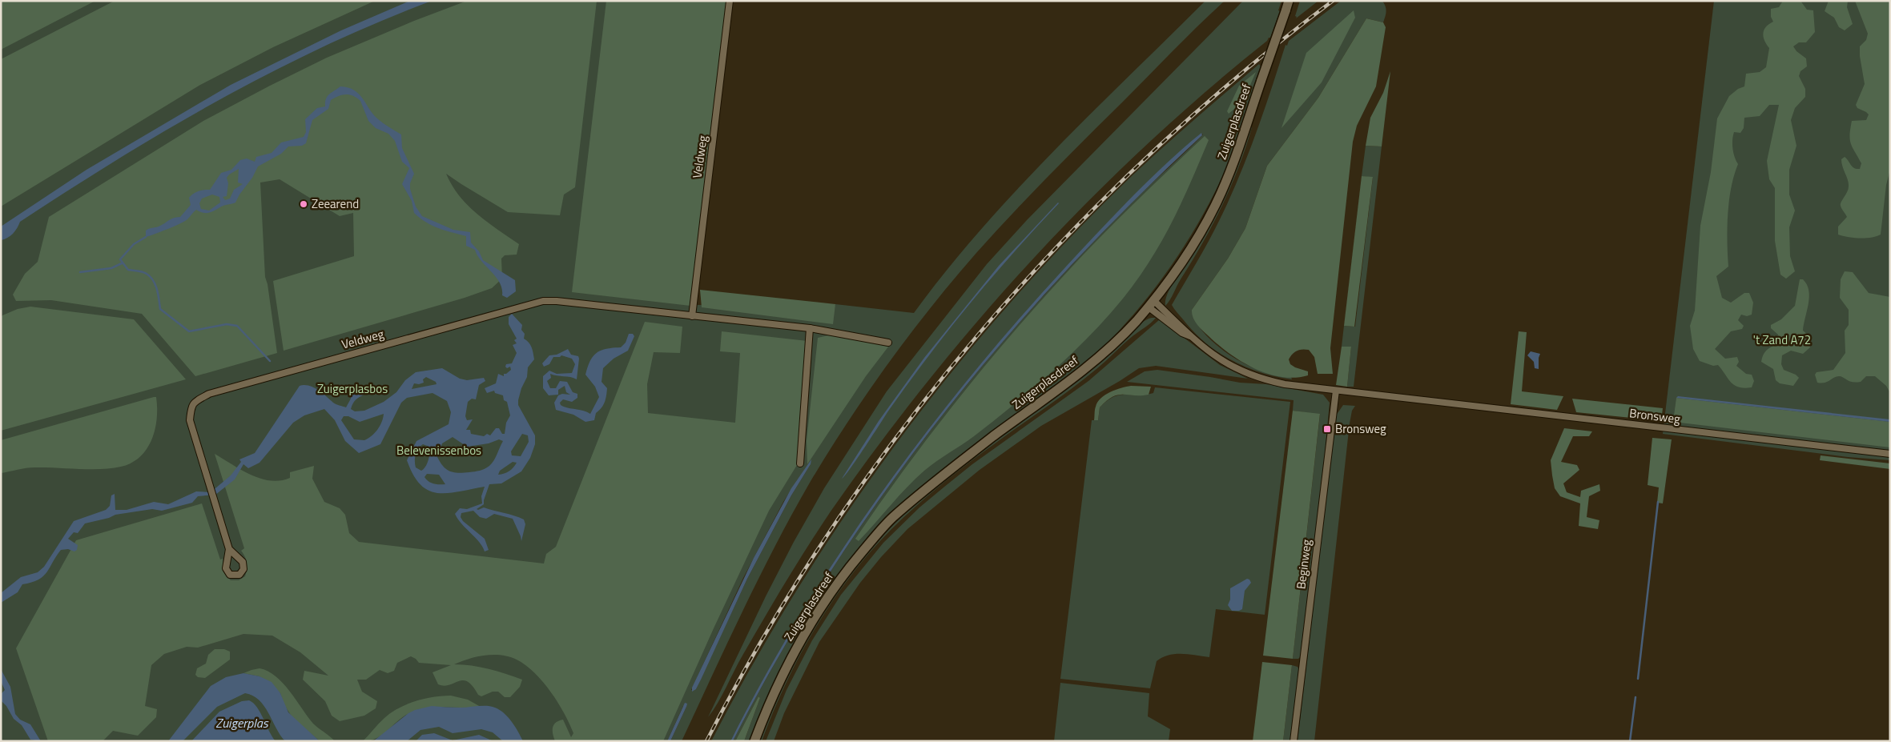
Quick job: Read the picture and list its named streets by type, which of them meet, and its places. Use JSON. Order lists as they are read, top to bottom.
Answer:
{
  "streets": {
    "main road": ["Zuigerplasdreef"],
    "street": ["Veldweg", "Bronsweg", "Beginweg"]
  },
  "crossings": [
    ["Zuigerplasdreef", "Bronsweg"],
    ["Bronsweg", "Beginweg"]
  ],
  "water": ["Zuigerplas"],
  "parks": ["'t Zand A72", "Zuigerplasbos", "Belevenissenbos"],
  "places": {
    "other": ["Zeearend"],
    "transit": ["Bronsweg"]
  }
}
